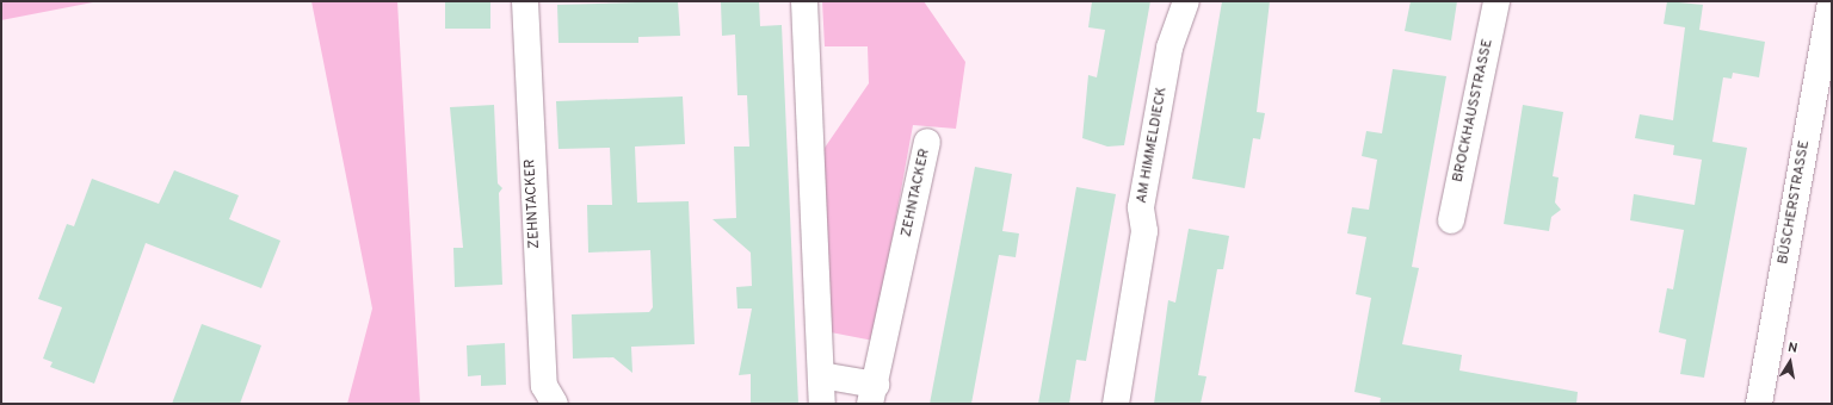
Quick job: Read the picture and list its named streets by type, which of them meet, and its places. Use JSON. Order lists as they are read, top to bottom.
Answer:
{
  "streets": {
    "street": [
      "BROCKHAUSSTRASSE",
      "AM HIMMELDIECK",
      "ZEHNTACKER",
      "BÜSCHERSTRASSE"
    ]
  },
  "north": "top"
}
